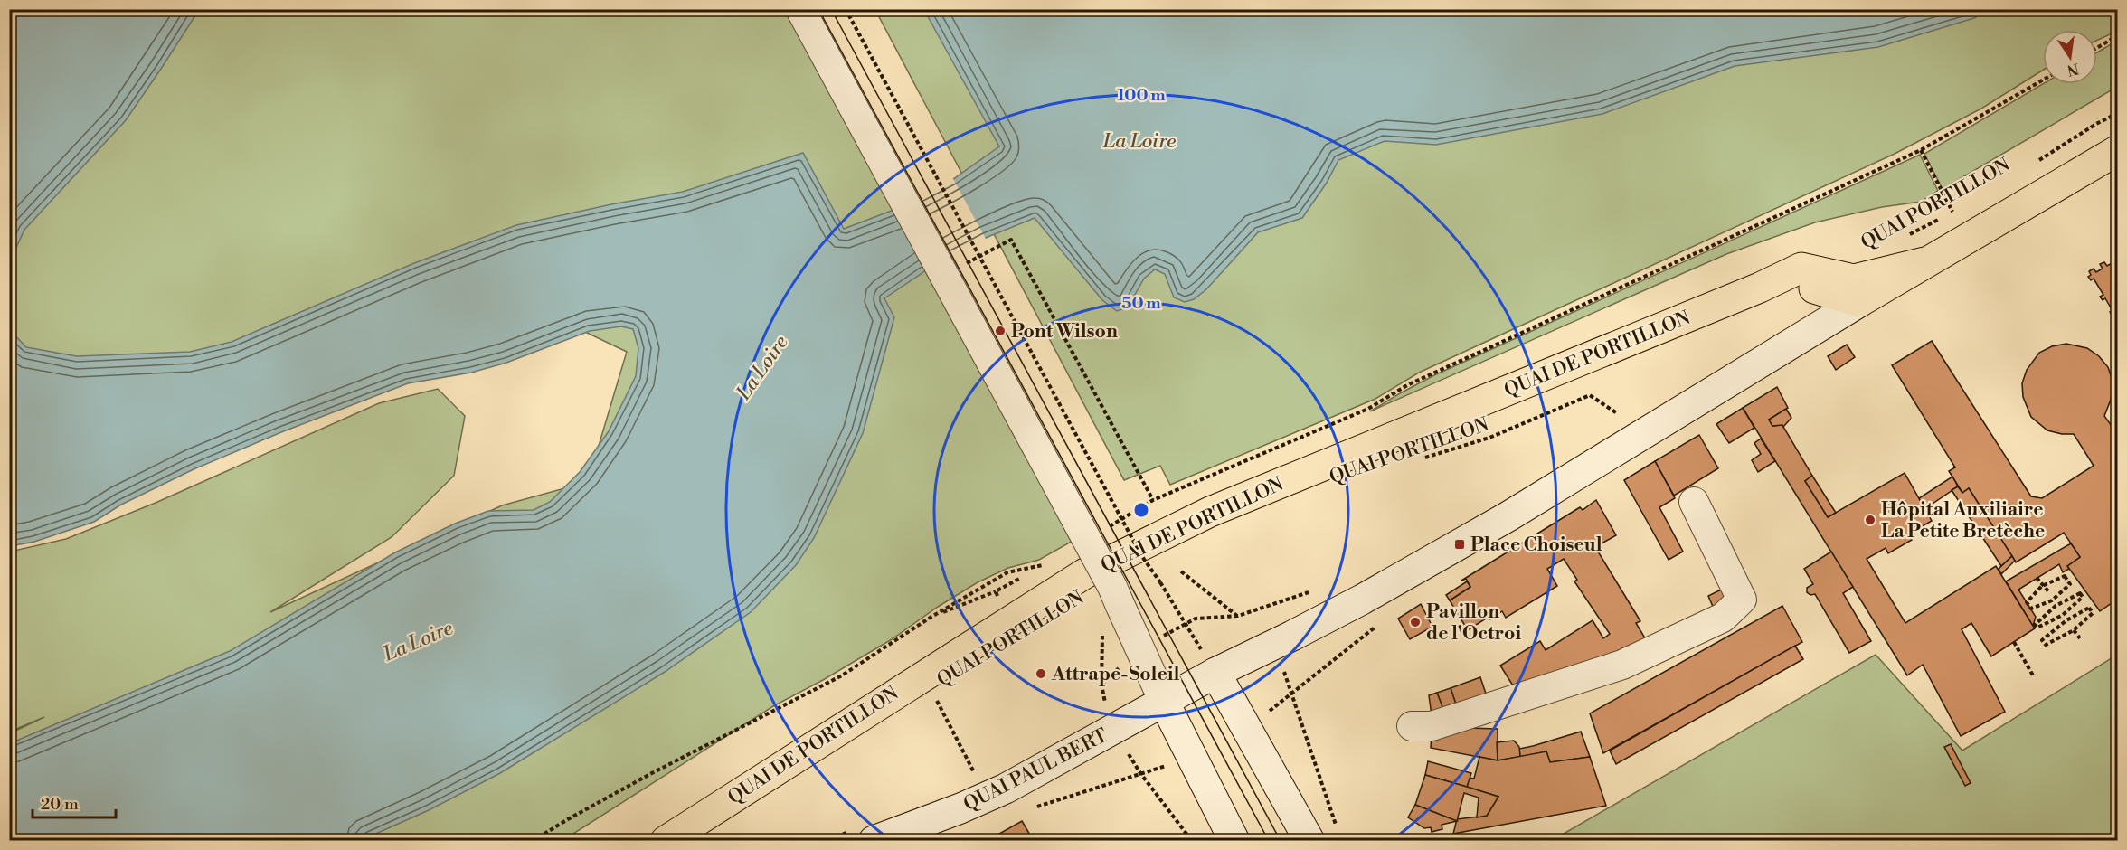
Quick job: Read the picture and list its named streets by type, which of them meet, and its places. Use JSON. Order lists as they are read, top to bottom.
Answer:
{
  "streets": {
    "main road": ["QUAI DE PORTILLON", "QUAI PAUL BERT"],
    "path": ["QUAI PORTILLON"]
  },
  "crossings": [
    ["QUAI DE PORTILLON", "QUAI PAUL BERT"]
  ],
  "water": ["La Loire"],
  "places": {
    "other": [
      "Pont Wilson",
      "Hôpital Auxiliaire La Petite Bretèche",
      "Pavillon de l'Octroi",
      "Attrape-Soleil"
    ],
    "transit": ["Place Choiseul"]
  },
  "scale_bar": "20 m",
  "north": "bottom",
  "rings": ["100 m", "50 m"]
}
